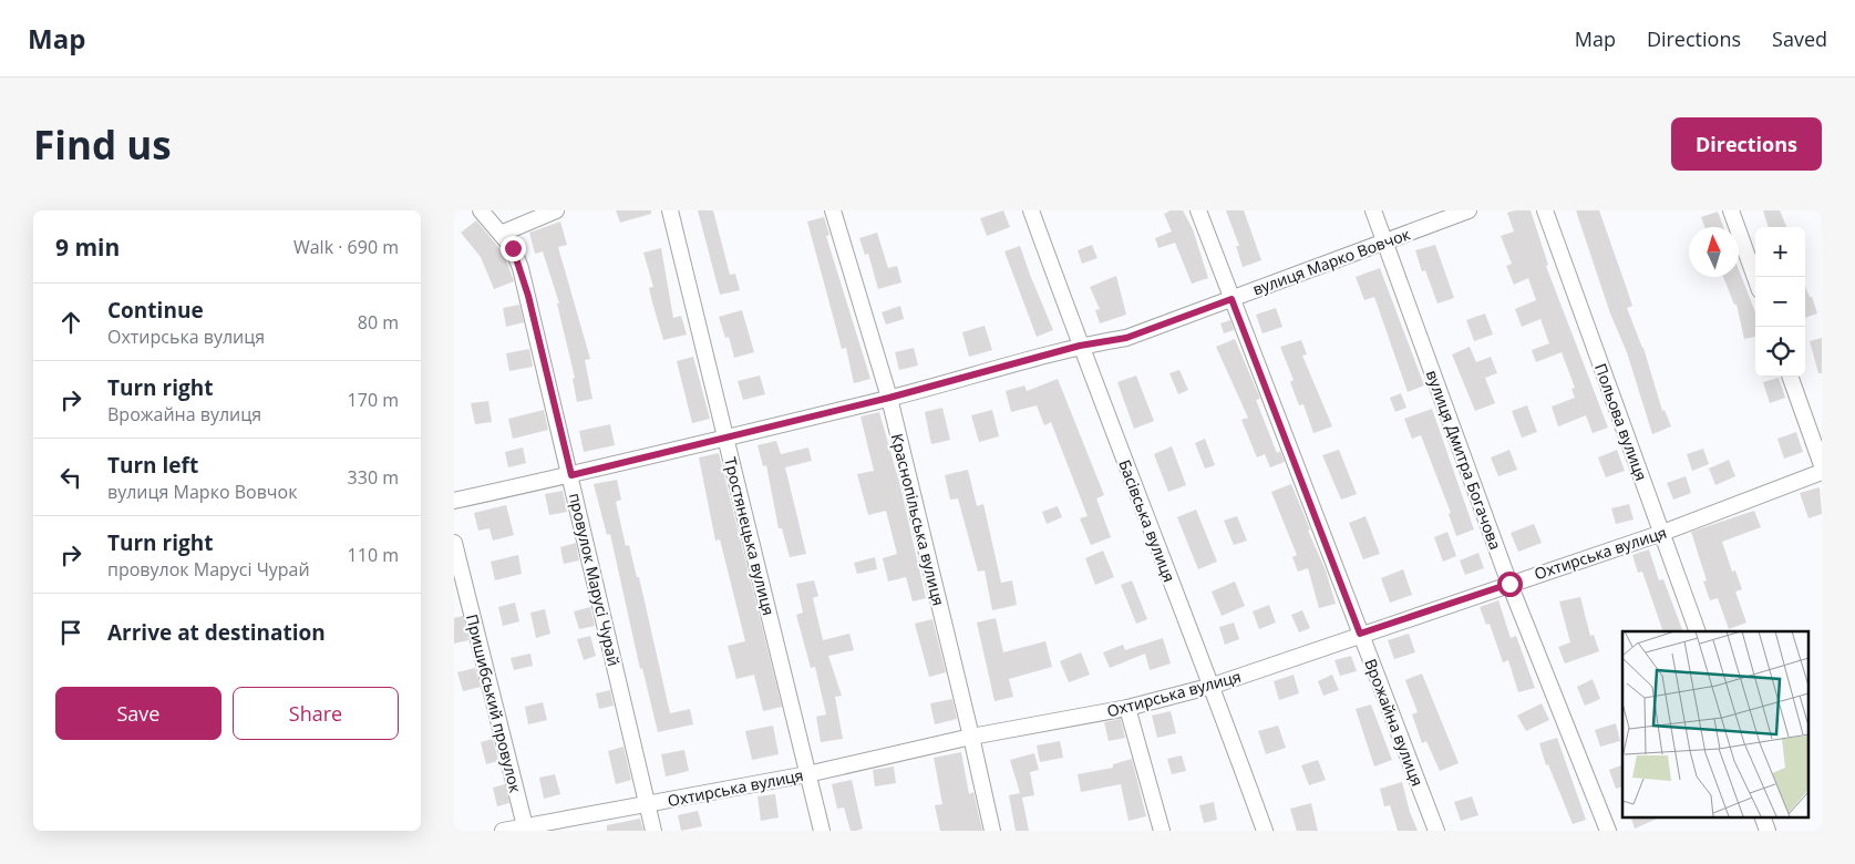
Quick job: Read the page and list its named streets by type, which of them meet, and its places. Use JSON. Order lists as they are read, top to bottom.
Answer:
{
  "streets": {
    "street": [
      "вулиця Марко Вовчок",
      "Польова вулиця",
      "вулиця Дмитра Богачова",
      "Краснопільська вулиця",
      "Басівська вулиця",
      "Тростянецька вулиця",
      "Охтирська вулиця",
      "провулок Марусі Чурай",
      "Пришибський провулок",
      "Врожайна вулиця"
    ]
  },
  "crossings": [
    ["вулиця Марко Вовчок", "вулиця Дмитра Богачова"],
    ["вулиця Марко Вовчок", "Краснопільська вулиця"],
    ["вулиця Марко Вовчок", "Басівська вулиця"],
    ["вулиця Марко Вовчок", "Тростянецька вулиця"],
    ["вулиця Марко Вовчок", "провулок Марусі Чурай"],
    ["вулиця Марко Вовчок", "Врожайна вулиця"],
    ["Польова вулиця", "Охтирська вулиця"],
    ["вулиця Дмитра Богачова", "Охтирська вулиця"],
    ["Краснопільська вулиця", "Охтирська вулиця"],
    ["Басівська вулиця", "Охтирська вулиця"],
    ["Тростянецька вулиця", "Охтирська вулиця"],
    ["Охтирська вулиця", "провулок Марусі Чурай"],
    ["Охтирська вулиця", "Пришибський провулок"],
    ["Охтирська вулиця", "Врожайна вулиця"]
  ],
  "north": "top",
  "page": {
    "header": "Map",
    "nav": ["Map", "Directions", "Saved"],
    "buttons": [
      "Directions",
      ["Save", "Share"]
    ],
    "title": "Find us",
    "heading": ["9 min", "Walk · 690 m"],
    "map_buttons": ["+", "−"],
    "list": [
      ["Continue", "Охтирська вулиця", "80 m"],
      ["Turn right", "Врожайна вулиця", "170 m"],
      ["Turn left", "вулиця Марко Вовчок", "330 m"],
      ["Turn right", "провулок Марусі Чурай", "110 m"],
      "Arrive at destination"
    ]
  }
}
